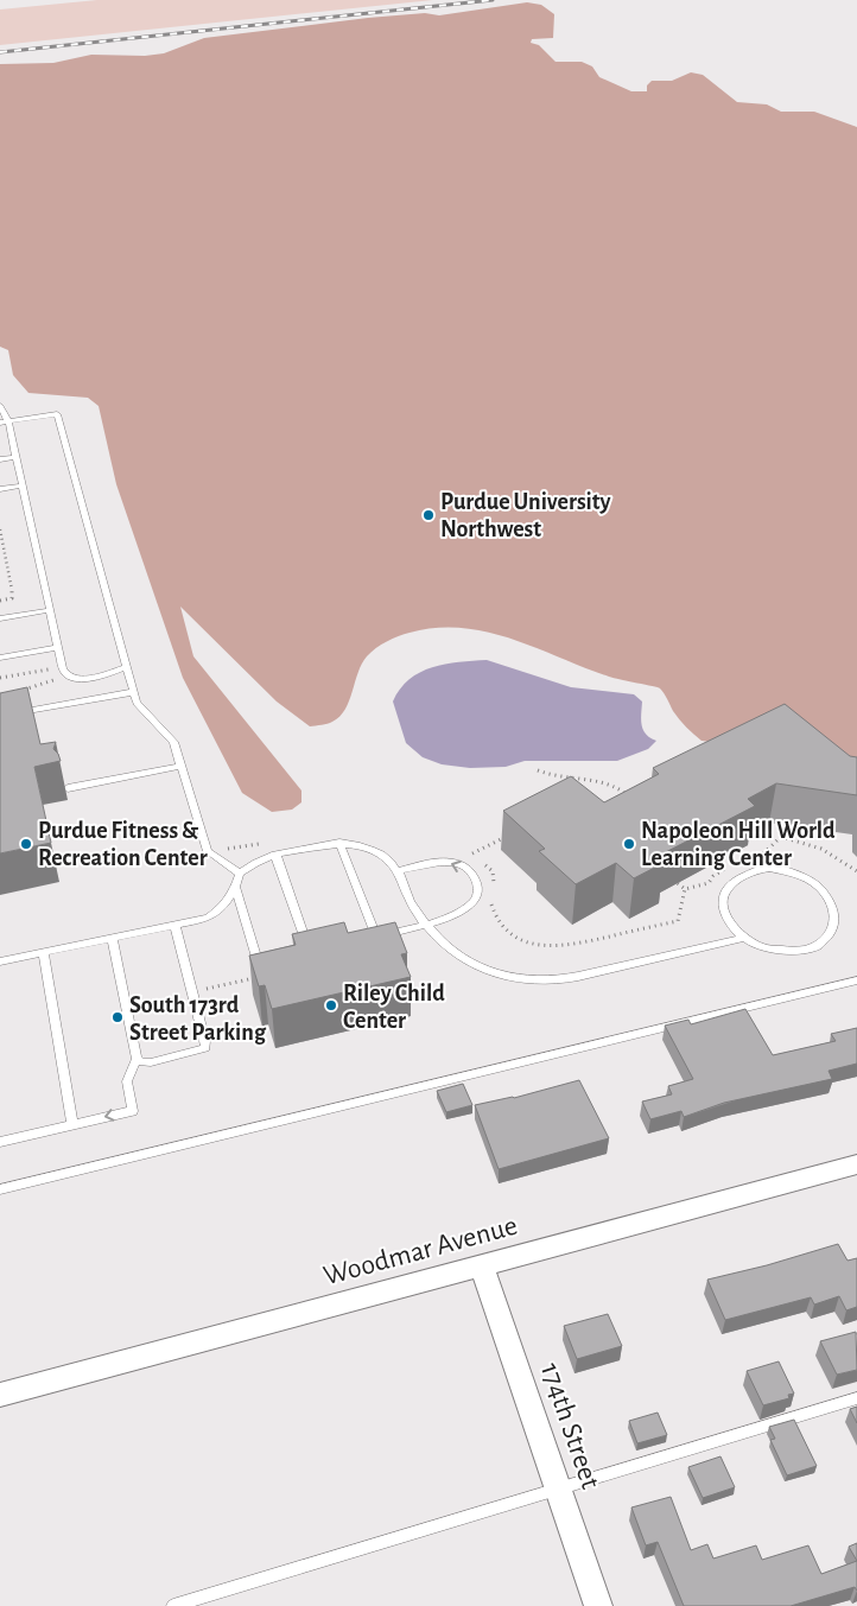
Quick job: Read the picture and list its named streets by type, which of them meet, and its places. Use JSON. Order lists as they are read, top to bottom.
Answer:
{
  "streets": {
    "street": ["Woodmar Avenue", "174th Street"]
  },
  "crossings": [
    ["Woodmar Avenue", "174th Street"]
  ],
  "places": [
    "Purdue University Northwest",
    "Purdue Fitness & Recreation Center",
    "Napoleon Hill World Learning Center",
    "Riley Child Center",
    "South 173rd Street Parking"
  ]
}
